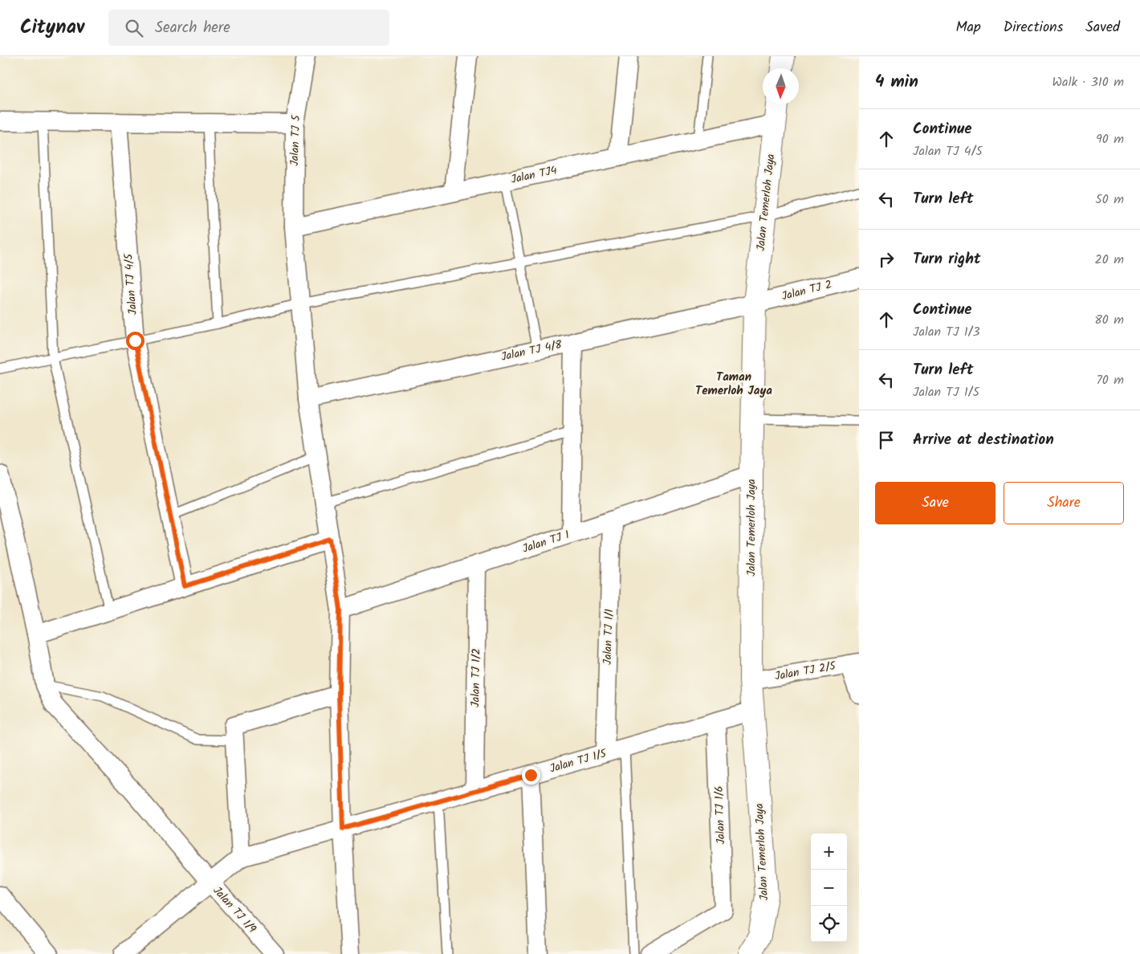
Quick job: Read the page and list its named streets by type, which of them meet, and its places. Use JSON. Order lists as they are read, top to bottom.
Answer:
{
  "streets": {
    "street": [
      "Jalan TJ 5",
      "Jalan TJ4",
      "Jalan Temerloh Jaya",
      "Jalan TJ 4/5",
      "Jalan TJ 2",
      "Jalan TJ 4/8",
      "Jalan TJ 1",
      "Jalan TJ 1/1",
      "Jalan TJ 2/5",
      "Jalan TJ 1/2",
      "Jalan TJ 1/5",
      "Jalan TJ 1/6",
      "Jalan TJ 1/9"
    ]
  },
  "crossings": [
    ["Jalan TJ 5", "Jalan TJ4"],
    ["Jalan TJ 5", "Jalan TJ 4/8"],
    ["Jalan TJ 5", "Jalan TJ 1"],
    ["Jalan TJ 5", "Jalan TJ 1/5"],
    ["Jalan TJ4", "Jalan Temerloh Jaya"],
    ["Jalan Temerloh Jaya", "Jalan TJ 2"],
    ["Jalan Temerloh Jaya", "Jalan TJ 4/8"],
    ["Jalan Temerloh Jaya", "Jalan TJ 1"],
    ["Jalan Temerloh Jaya", "Jalan TJ 2/5"],
    ["Jalan Temerloh Jaya", "Jalan TJ 1/5"],
    ["Jalan TJ 2", "Jalan TJ 4/8"],
    ["Jalan TJ 1", "Jalan TJ 1/1"],
    ["Jalan TJ 1", "Jalan TJ 1/2"],
    ["Jalan TJ 1/1", "Jalan TJ 1/5"],
    ["Jalan TJ 1/2", "Jalan TJ 1/5"],
    ["Jalan TJ 1/5", "Jalan TJ 1/6"]
  ],
  "districts": ["Taman Temerloh Jaya"],
  "north": "bottom",
  "page": {
    "header": "Citynav",
    "search": "Search here",
    "nav": ["Map", "Directions", "Saved"],
    "heading": ["4 min", "Walk · 310 m"],
    "list": [
      ["Continue", "Jalan TJ 4/5", "90 m"],
      ["Turn left", "50 m"],
      ["Turn right", "20 m"],
      ["Continue", "Jalan TJ 1/3", "80 m"],
      ["Turn left", "Jalan TJ 1/5", "70 m"],
      "Arrive at destination"
    ],
    "buttons": ["Save", "Share"],
    "map_buttons": ["+", "−"]
  }
}
